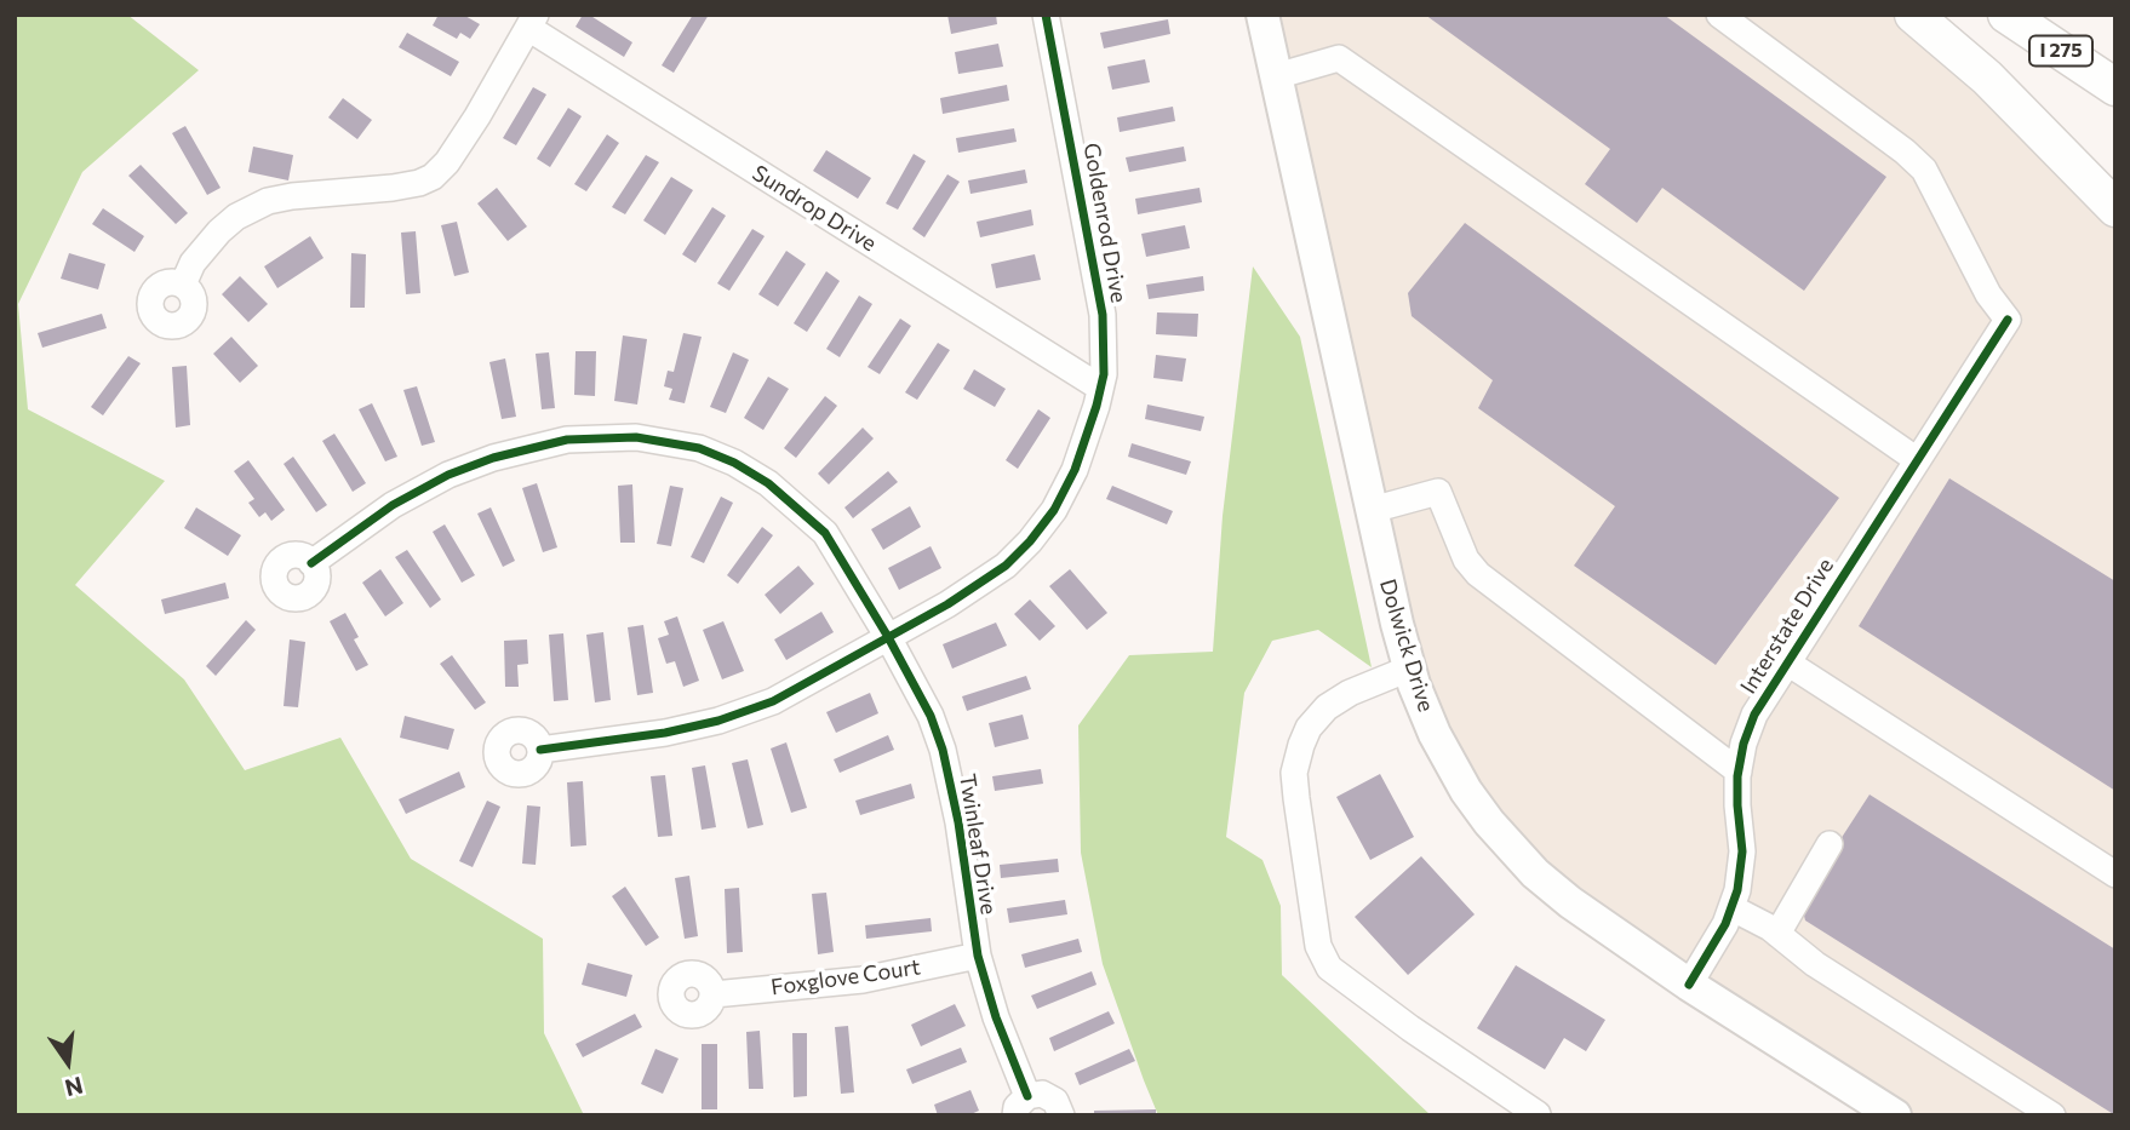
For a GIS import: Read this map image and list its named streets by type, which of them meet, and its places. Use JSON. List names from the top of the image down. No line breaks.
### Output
{"streets":{"highway":["I 275"],"main road":["Dolwick Drive"],"street":["Sundrop Drive","Goldenrod Drive","Interstate Drive","Twinleaf Drive","Foxglove Court"]},"crossings":[["Sundrop Drive","Goldenrod Drive"],["Goldenrod Drive","Twinleaf Drive"],["Interstate Drive","Dolwick Drive"],["Twinleaf Drive","Foxglove Court"]],"north":"bottom"}
